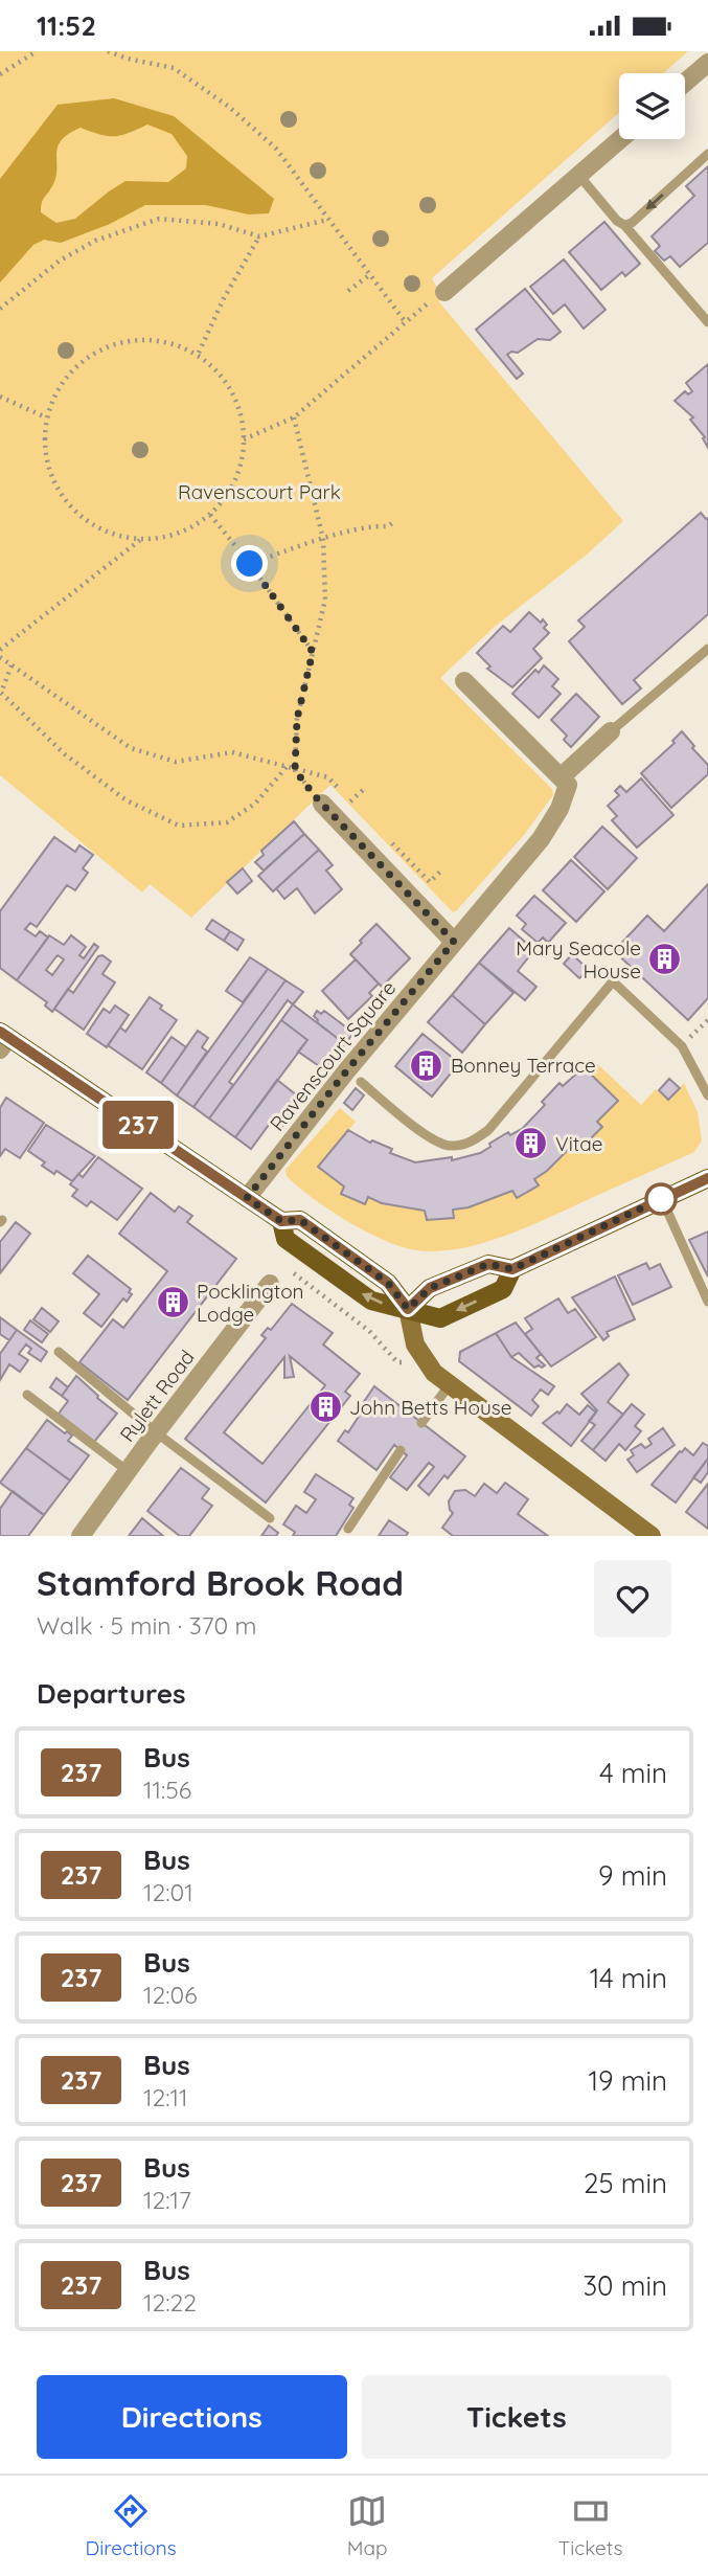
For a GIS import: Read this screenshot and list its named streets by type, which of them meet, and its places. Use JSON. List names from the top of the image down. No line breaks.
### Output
{"streets":{"street":["Ravenscourt Square","Rylett Road"]},"parks":["Ravenscourt Park"],"places":{"building":["Mary Seacole House","Bonney Terrace","Vitae","Pocklington Lodge","John Betts House"]},"lines":["bus line 237"],"page":{"status":"11:52","on_map":"237","heading":[["Stamford Brook Road","Walk · 5 min · 370 m"],"Departures"],"list":[{"mark":"237","name":"Bus","note":"11:56","value":"4 min"},{"mark":"237","name":"Bus","note":"12:01","value":"9 min"},{"mark":"237","name":"Bus","note":"12:06","value":"14 min"},{"mark":"237","name":"Bus","note":"12:11","value":"19 min"},{"mark":"237","name":"Bus","note":"12:17","value":"25 min"},{"mark":"237","name":"Bus","note":"12:22","value":"30 min"}],"buttons":["Directions","Tickets"],"tabs":["Directions","Map","Tickets"]}}
